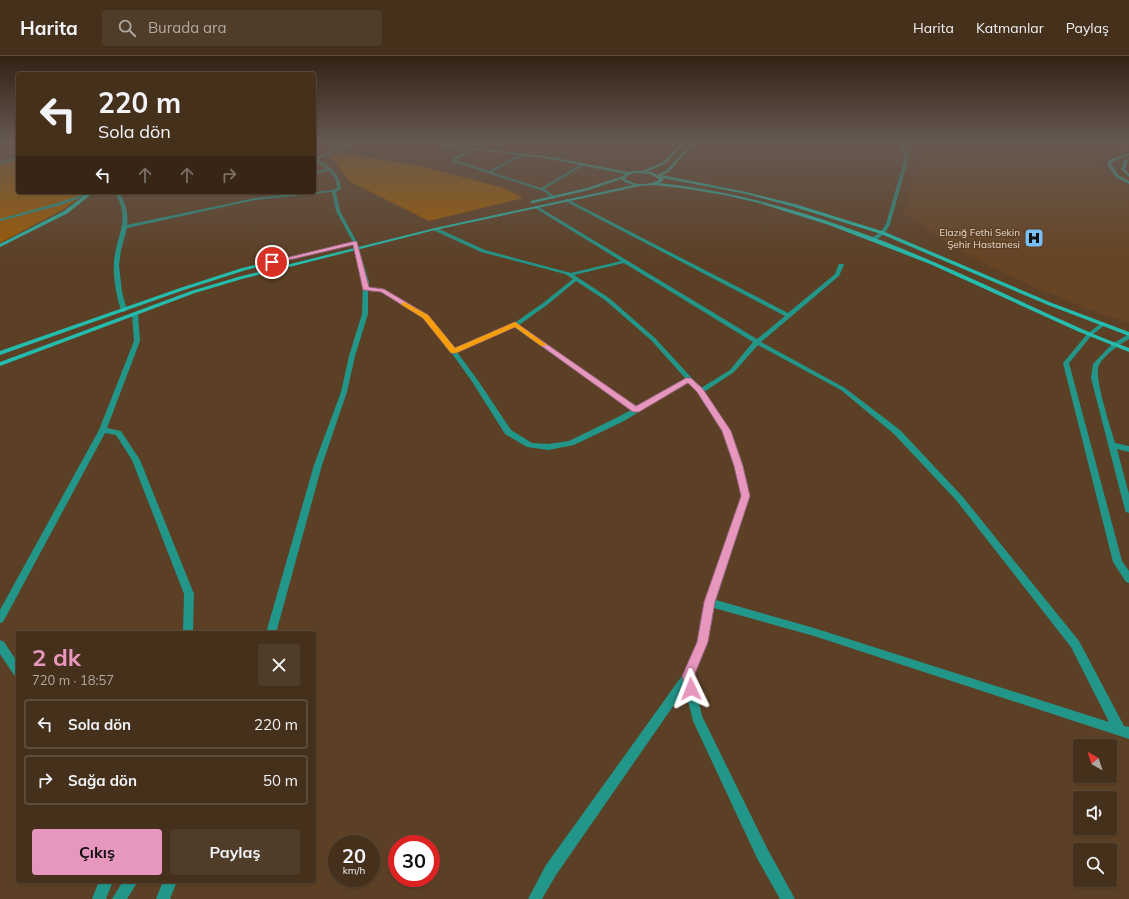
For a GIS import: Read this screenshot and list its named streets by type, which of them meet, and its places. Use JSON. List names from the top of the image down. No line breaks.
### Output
{"places":{"hospital":["Elazığ Fethi Sekin Şehir Hastanesi"]},"north":"top left","page":{"header":"Harita","search":"Burada ara","nav":["Harita","Katmanlar","Paylaş"],"turn":["220 m","Sola dön"],"heading":["2 dk","720 m · 18:57"],"list":[{"name":"Sola dön","value":"220 m"},{"name":"Sağa dön","value":"50 m"}],"buttons":["Çıkış","Paylaş"],"speed":"20 km/h","limit":"30"}}
